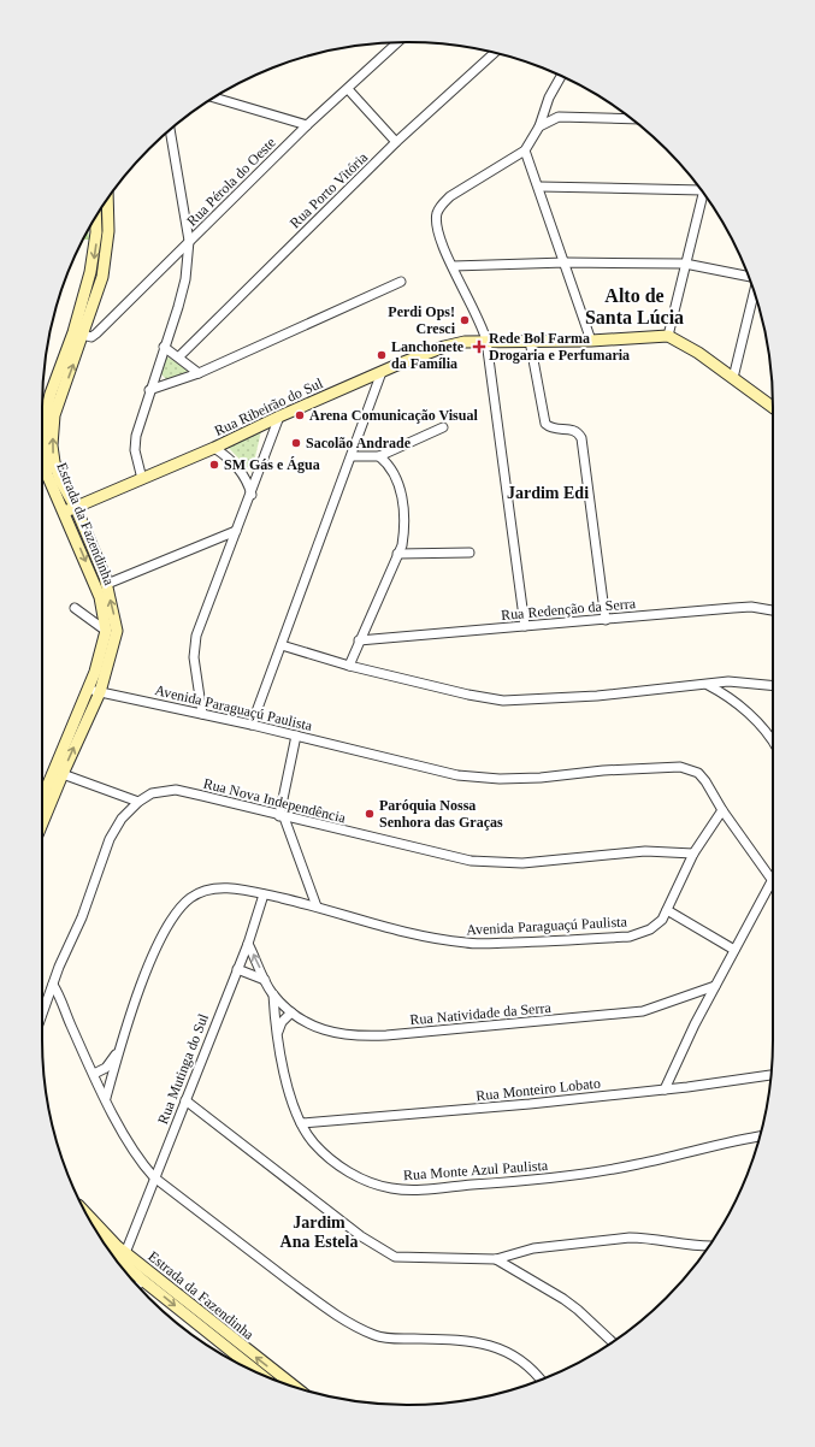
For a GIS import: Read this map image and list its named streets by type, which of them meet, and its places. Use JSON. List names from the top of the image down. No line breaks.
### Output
{"streets":{"main road":["Rua Ribeirão do Sul","Estrada da Fazendinha"],"street":["Rua Pérola do Oeste","Rua Porto Vitória","Rua Redenção da Serra","Avenida Paraguaçú Paulista","Rua Nova Independência","Rua Natividade da Serra","Rua Mutinga do Sul","Rua Monteiro Lobato","Rua Monte Azul Paulista"]},"crossings":[["Rua Pérola do Oeste","Estrada da Fazendinha"],["Rua Ribeirão do Sul","Estrada da Fazendinha"],["Estrada da Fazendinha","Avenida Paraguaçú Paulista"],["Estrada da Fazendinha","Rua Mutinga do Sul"],["Avenida Paraguaçú Paulista","Rua Nova Independência"],["Avenida Paraguaçú Paulista","Rua Mutinga do Sul"],["Rua Natividade da Serra","Rua Mutinga do Sul"],["Rua Natividade da Serra","Rua Monte Azul Paulista"],["Rua Monteiro Lobato","Rua Monte Azul Paulista"]],"districts":["Alto de Santa Lúcia","Jardim Edi","Jardim Ana Estela"],"places":{"other":["Perdi Ops! Cresci","Lanchonete da Família","Arena Comunicação Visual","Sacolão Andrade","SM Gás e Água","Paróquia Nossa Senhora das Graças"],"health":["Rede Bol Farma Drogaria e Perfumaria"]}}
